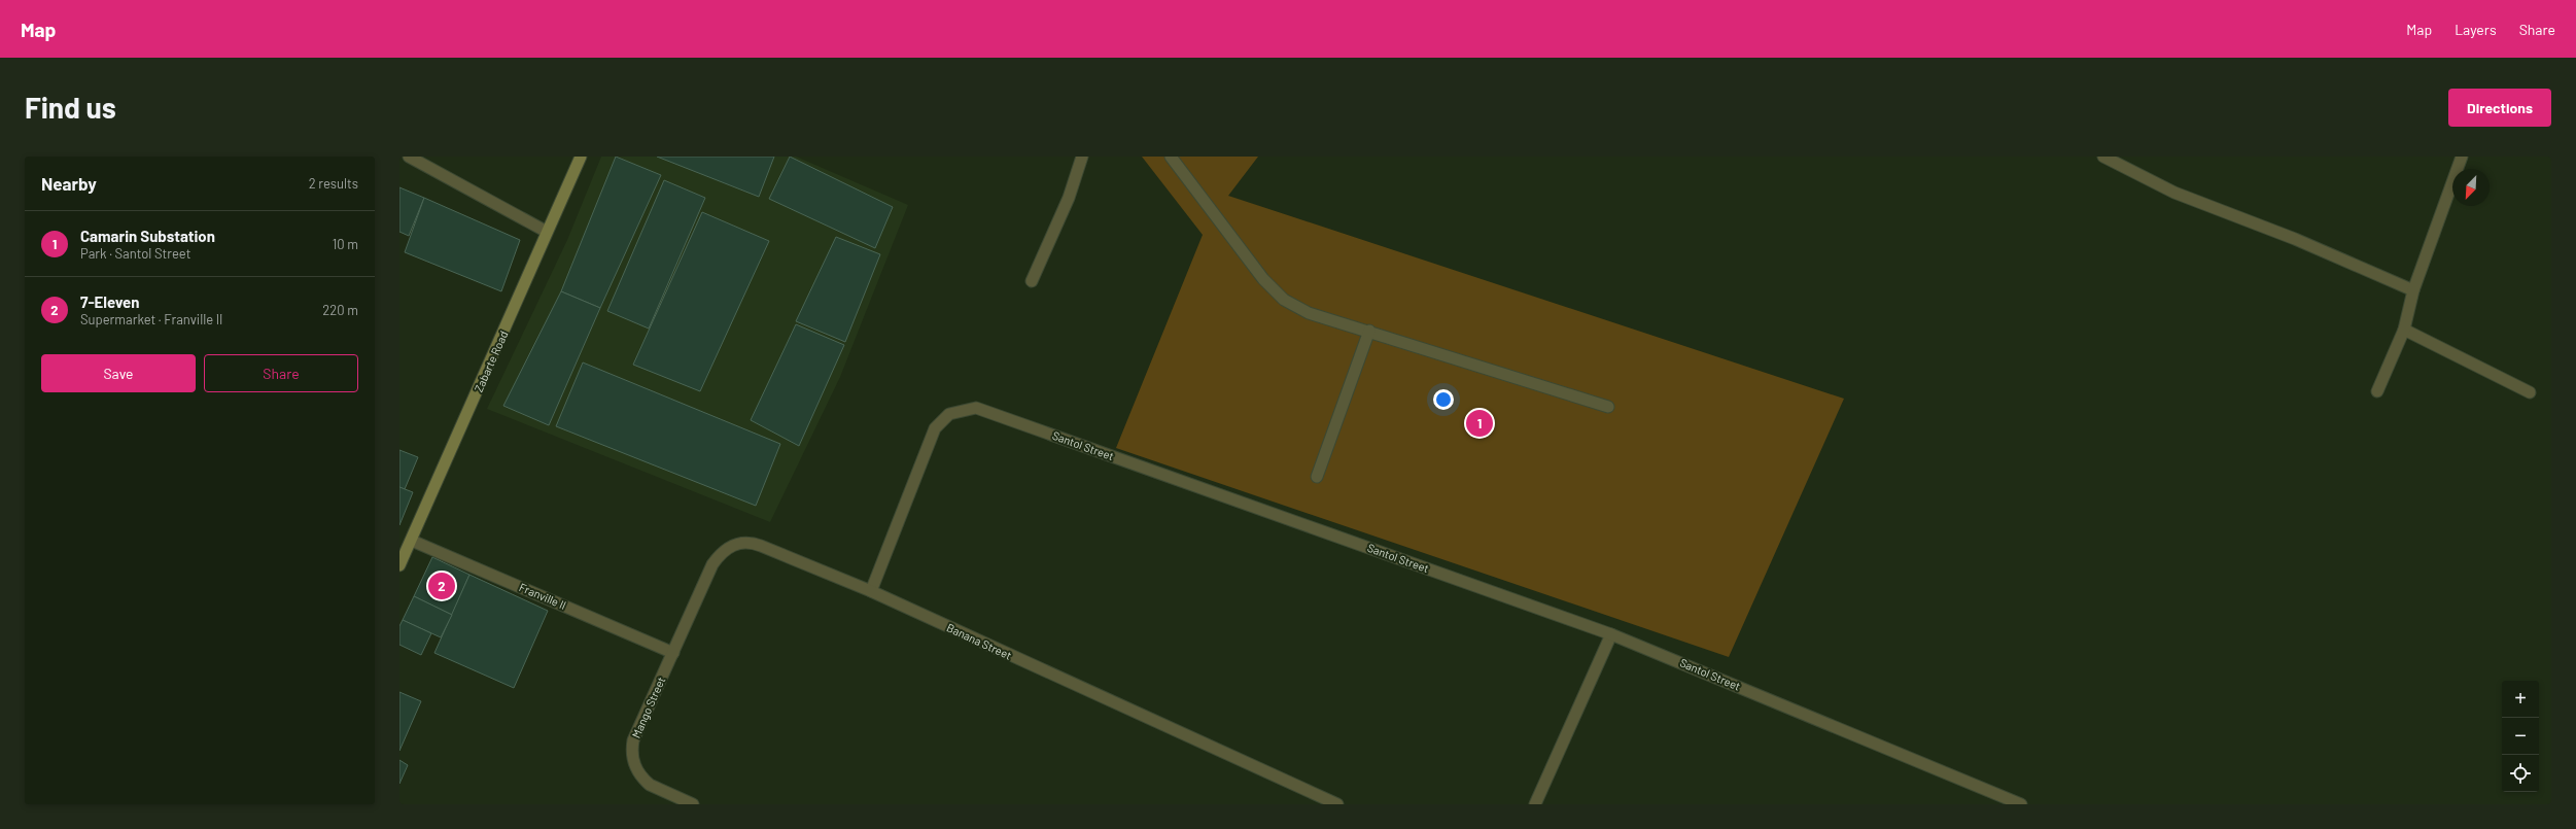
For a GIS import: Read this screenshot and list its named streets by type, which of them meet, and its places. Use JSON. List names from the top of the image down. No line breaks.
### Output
{"streets":{"main road":["Zabarte Road"],"street":["Santol Street","Franville II","Banana Street","Mango Street"]},"crossings":[["Zabarte Road","Franville II"],["Santol Street","Banana Street"],["Franville II","Banana Street"],["Franville II","Mango Street"],["Banana Street","Mango Street"]],"north":"bottom left","page":{"header":"Map","nav":["Map","Layers","Share"],"buttons":["Directions",["Save","Share"]],"title":"Find us","heading":["Nearby","2 results"],"list":[{"mark":"1","name":"Camarin Substation","note":"Park · Santol Street","value":"10 m"},{"mark":"2","name":"7-Eleven","note":"Supermarket · Franville II","value":"220 m"}],"pins":["1","2"],"map_buttons":["+","−"]}}
